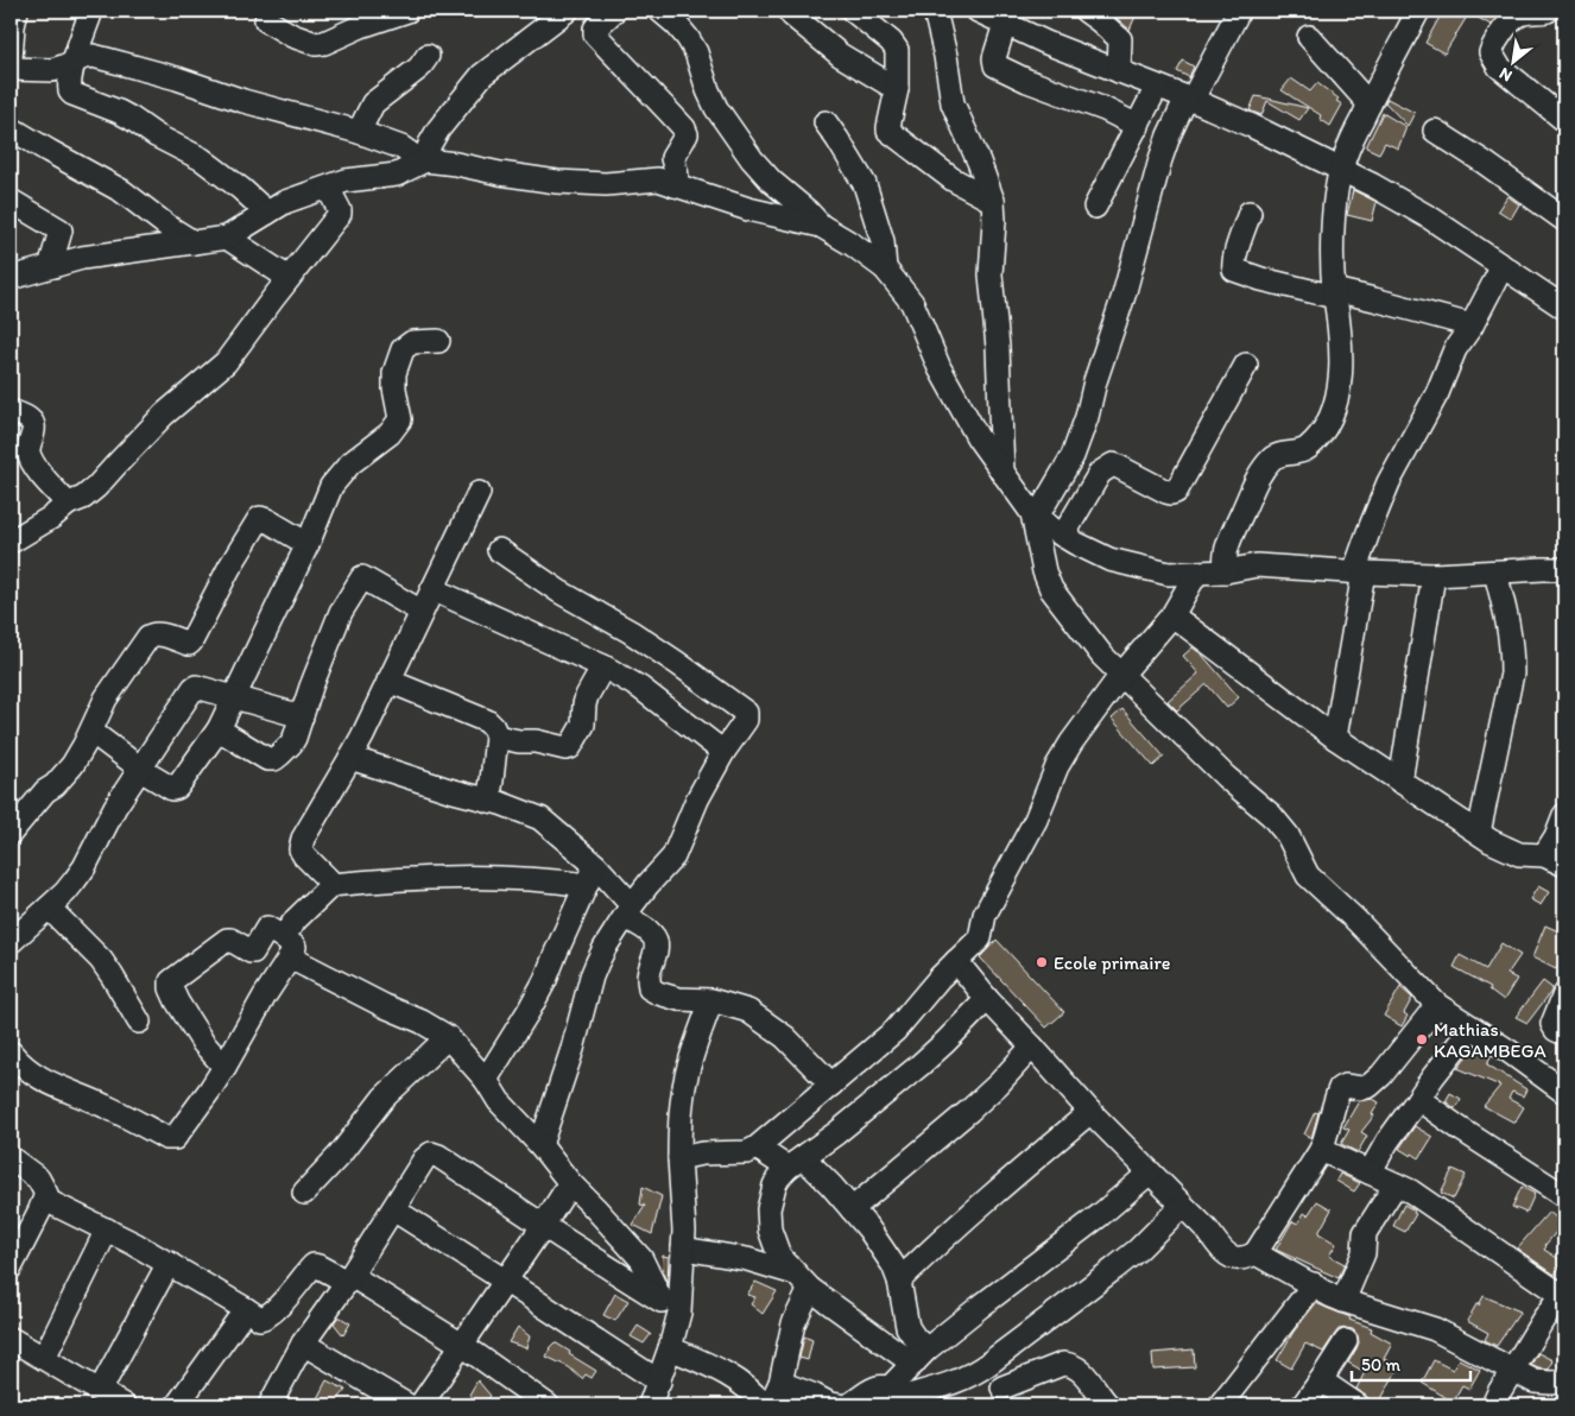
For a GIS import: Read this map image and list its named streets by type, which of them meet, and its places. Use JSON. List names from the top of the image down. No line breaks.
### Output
{"places":["Ecole primaire","Mathias KAGAMBEGA"],"scale_bar":"50 m","north":"bottom left"}
